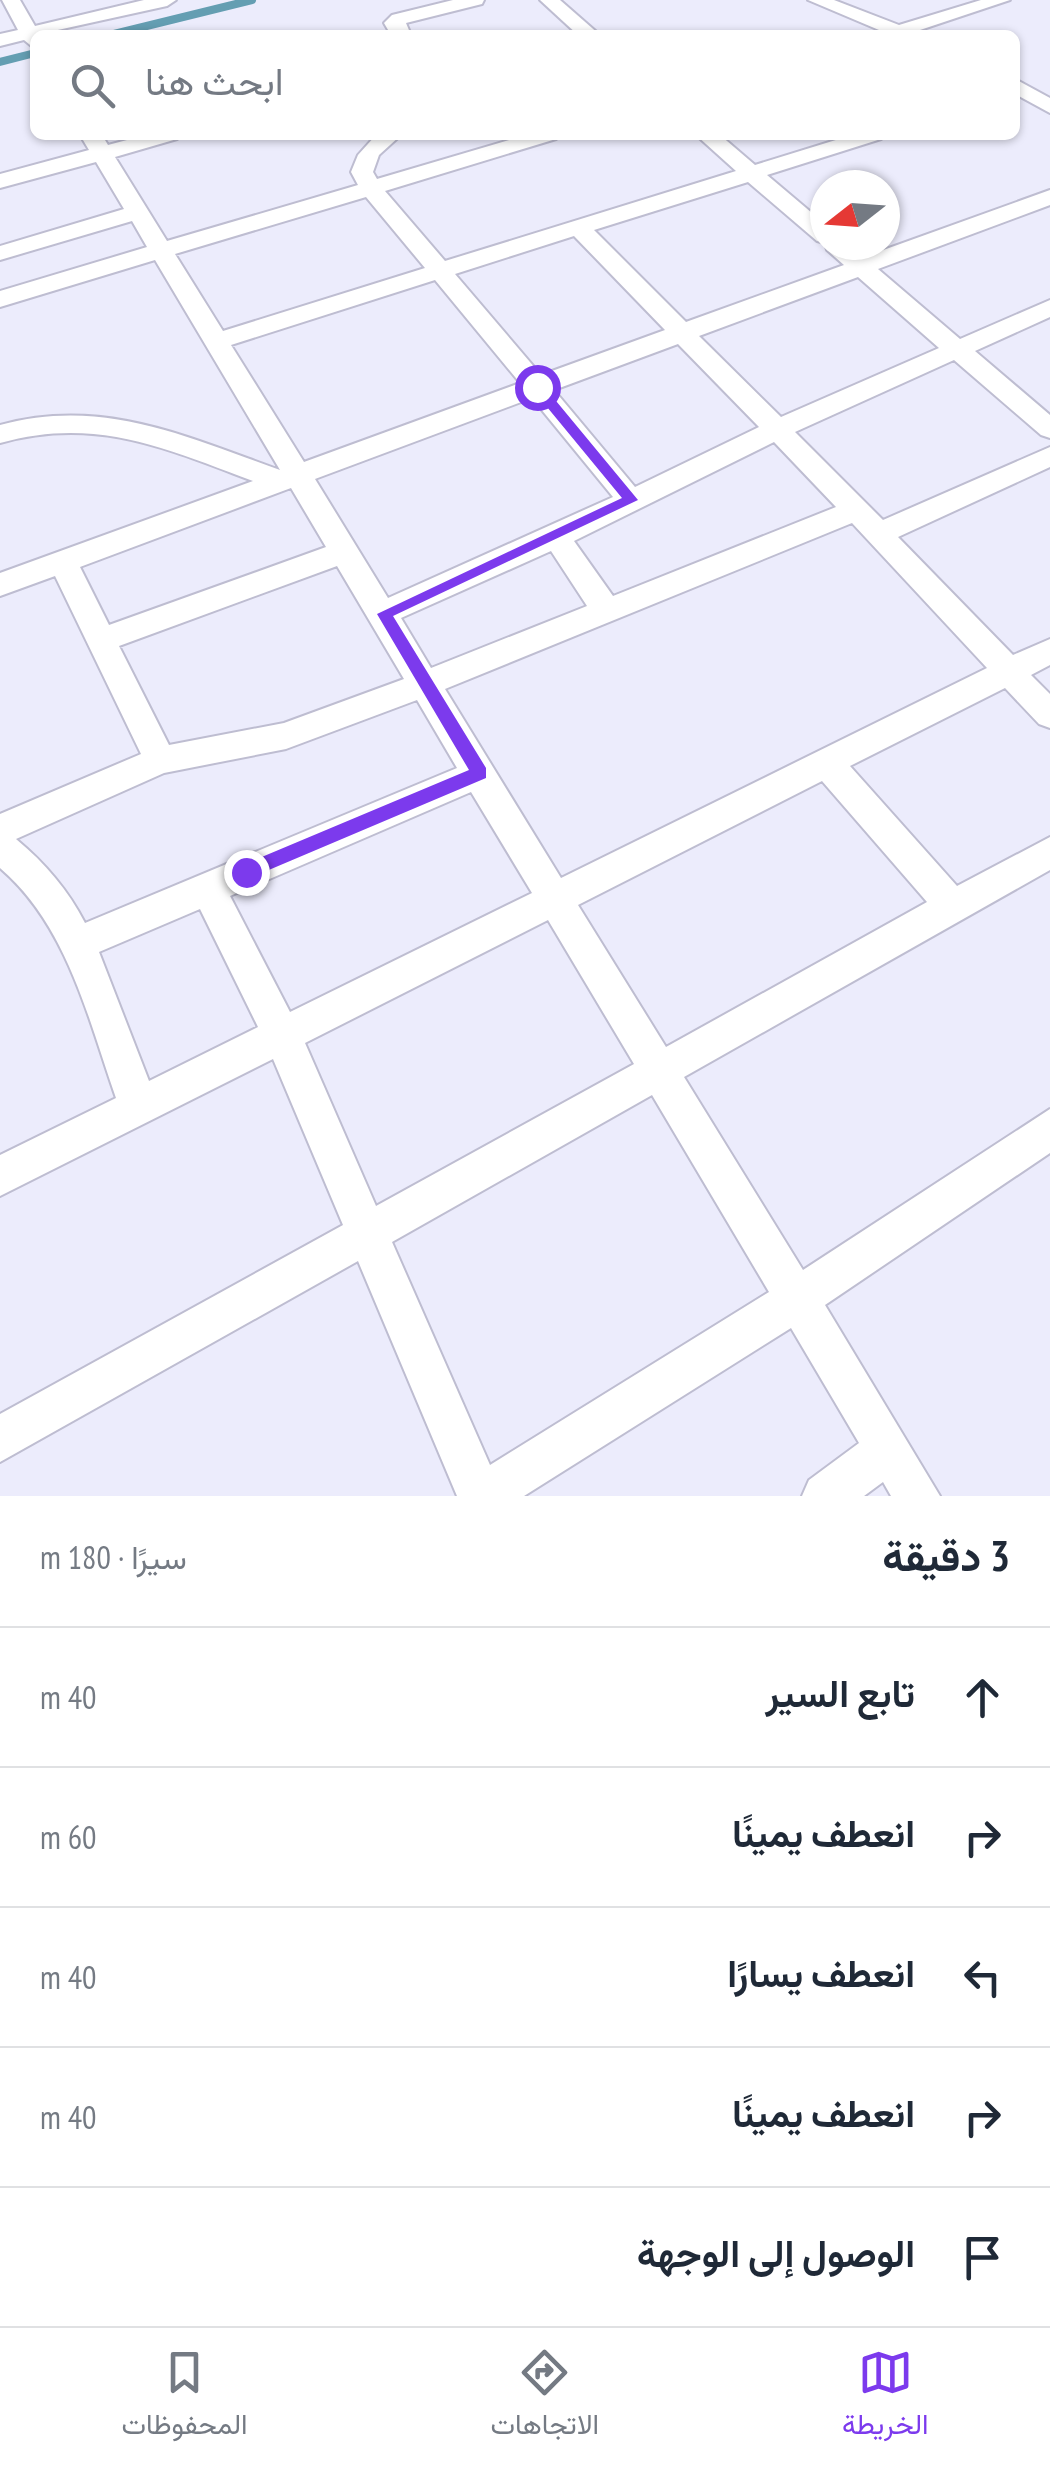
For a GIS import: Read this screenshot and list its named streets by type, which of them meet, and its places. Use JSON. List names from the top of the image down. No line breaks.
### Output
{"north":"left","page":{"search":"ابحث هنا","heading":["3 دقيقة","سيرًا · 180 m"],"list":[["تابع السير","40 m"],["انعطف يمينًا","60 m"],["انعطف يسارًا","40 m"],["انعطف يمينًا","40 m"],"الوصول إلى الوجهة"],"nav":["الخريطة","الاتجاهات","المحفوظات"]}}
